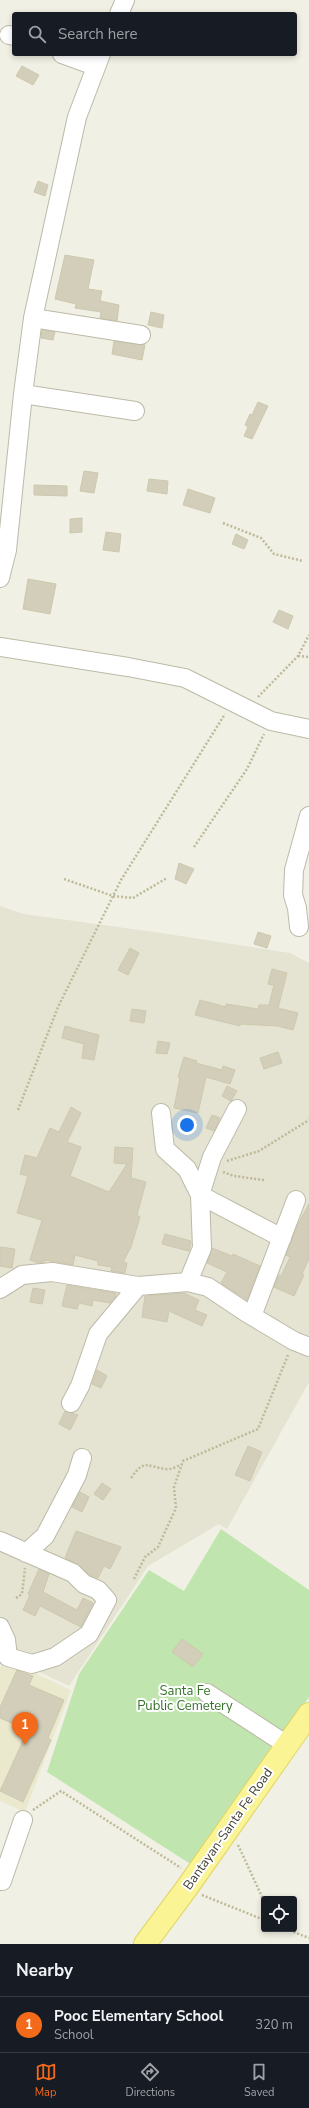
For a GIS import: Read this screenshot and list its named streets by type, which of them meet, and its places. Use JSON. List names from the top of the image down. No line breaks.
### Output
{"streets":{"main road":["Bantayan-Santa Fe Road"]},"parks":["Santa Fe Public Cemetery"],"page":{"search":"Search here","pins":"1","heading":"Nearby","list":[{"mark":"1","name":"Pooc Elementary School","note":"School","value":"320 m"}],"nav":["Map","Directions","Saved"]}}
